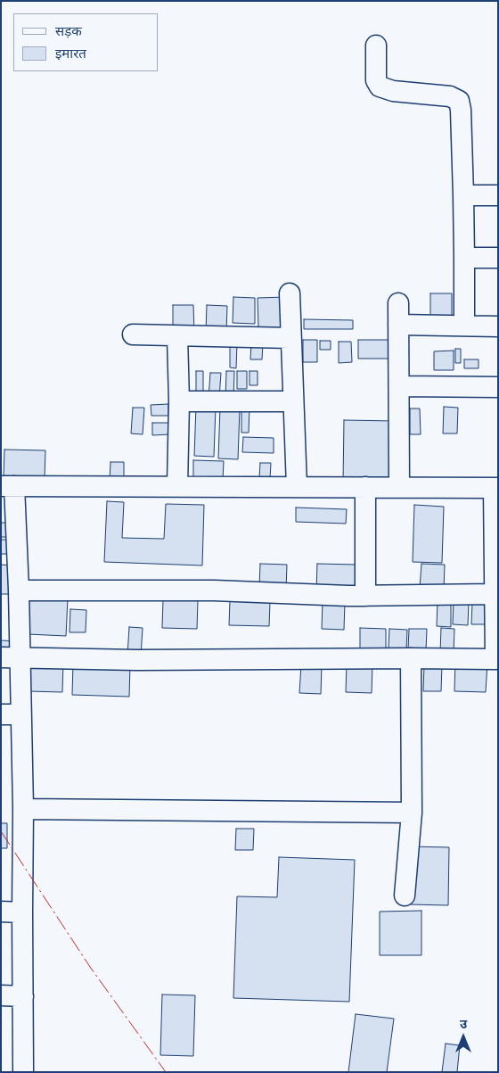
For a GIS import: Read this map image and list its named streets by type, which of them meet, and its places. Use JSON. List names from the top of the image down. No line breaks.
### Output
{"legend":["सड़क","इमारत"],"north":"top"}
